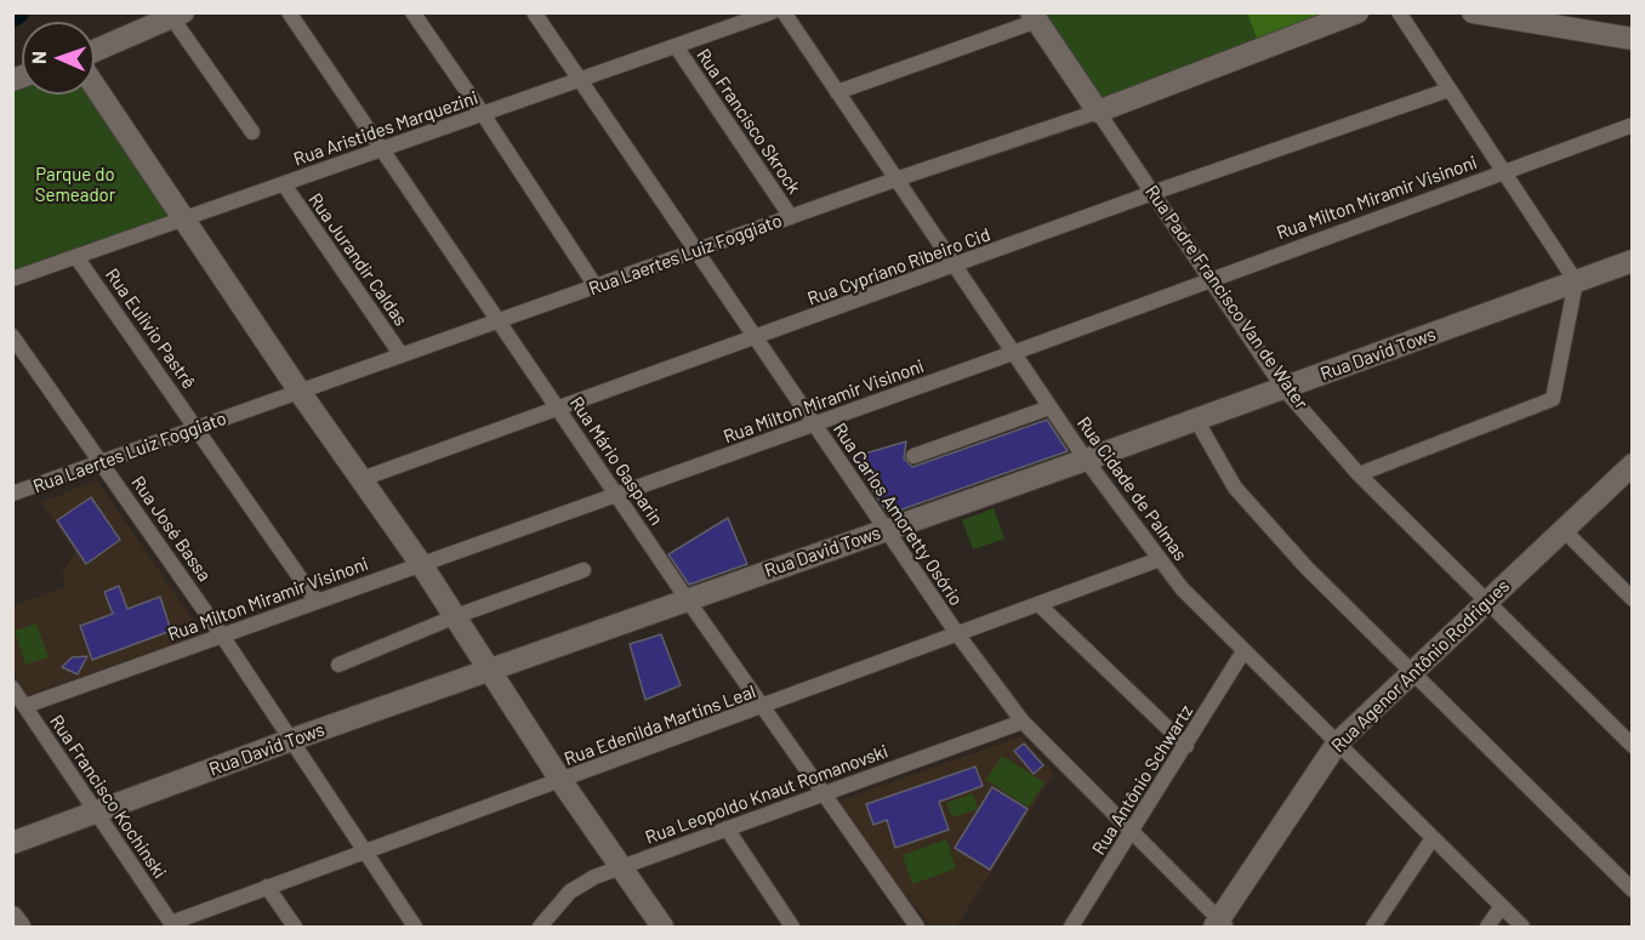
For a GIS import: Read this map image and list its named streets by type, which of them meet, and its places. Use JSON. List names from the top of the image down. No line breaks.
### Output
{"streets":{"street":["Rua Francisco Skrock","Rua Aristides Marquezini","Rua Milton Miramir Visinoni","Rua Laertes Luiz Foggiato","Rua Jurandir Caldas","Rua Cypriano Ribeiro Cid","Rua Padre Francisco Van de Water","Rua Eulivio Pastrê","Rua David Tows","Rua Mário Gasparin","Rua Cidade de Palmas","Rua Carlos Amoretty Osório","Rua José Bassa","Rua Agenor Antônio Rodrigues","Rua Edenilda Martins Leal","Rua Antônio Schwartz","Rua Leopoldo Knaut Romanovski","Rua Francisco Kochinski"]},"crossings":[["Rua Francisco Skrock","Rua Aristides Marquezini"],["Rua Francisco Skrock","Rua Laertes Luiz Foggiato"],["Rua Aristides Marquezini","Rua Jurandir Caldas"],["Rua Aristides Marquezini","Rua Eulivio Pastrê"],["Rua Aristides Marquezini","Rua Mário Gasparin"],["Rua Aristides Marquezini","Rua Carlos Amoretty Osório"],["Rua Milton Miramir Visinoni","Rua Padre Francisco Van de Water"],["Rua Milton Miramir Visinoni","Rua Eulivio Pastrê"],["Rua Milton Miramir Visinoni","Rua Mário Gasparin"],["Rua Milton Miramir Visinoni","Rua Cidade de Palmas"],["Rua Milton Miramir Visinoni","Rua Carlos Amoretty Osório"],["Rua Milton Miramir Visinoni","Rua José Bassa"],["Rua Milton Miramir Visinoni","Rua Francisco Kochinski"],["Rua Laertes Luiz Foggiato","Rua Jurandir Caldas"],["Rua Laertes Luiz Foggiato","Rua Padre Francisco Van de Water"],["Rua Laertes Luiz Foggiato","Rua Eulivio Pastrê"],["Rua Laertes Luiz Foggiato","Rua Mário Gasparin"],["Rua Laertes Luiz Foggiato","Rua Cidade de Palmas"],["Rua Laertes Luiz Foggiato","Rua Carlos Amoretty Osório"],["Rua Laertes Luiz Foggiato","Rua José Bassa"],["Rua Cypriano Ribeiro Cid","Rua Padre Francisco Van de Water"],["Rua Cypriano Ribeiro Cid","Rua Mário Gasparin"],["Rua Cypriano Ribeiro Cid","Rua Cidade de Palmas"],["Rua Cypriano Ribeiro Cid","Rua Carlos Amoretty Osório"],["Rua Padre Francisco Van de Water","Rua David Tows"],["Rua Padre Francisco Van de Water","Rua Agenor Antônio Rodrigues"],["Rua David Tows","Rua Mário Gasparin"],["Rua David Tows","Rua Cidade de Palmas"],["Rua David Tows","Rua Carlos Amoretty Osório"],["Rua David Tows","Rua José Bassa"],["Rua David Tows","Rua Francisco Kochinski"],["Rua Mário Gasparin","Rua Edenilda Martins Leal"],["Rua Mário Gasparin","Rua Leopoldo Knaut Romanovski"],["Rua Cidade de Palmas","Rua Agenor Antônio Rodrigues"],["Rua Cidade de Palmas","Rua Edenilda Martins Leal"],["Rua Cidade de Palmas","Rua Antônio Schwartz"],["Rua Carlos Amoretty Osório","Rua Agenor Antônio Rodrigues"],["Rua Carlos Amoretty Osório","Rua Edenilda Martins Leal"],["Rua Carlos Amoretty Osório","Rua Antônio Schwartz"],["Rua Carlos Amoretty Osório","Rua Leopoldo Knaut Romanovski"],["Rua José Bassa","Rua Edenilda Martins Leal"],["Rua Edenilda Martins Leal","Rua Francisco Kochinski"]],"parks":["Parque do Semeador"],"north":"left"}
